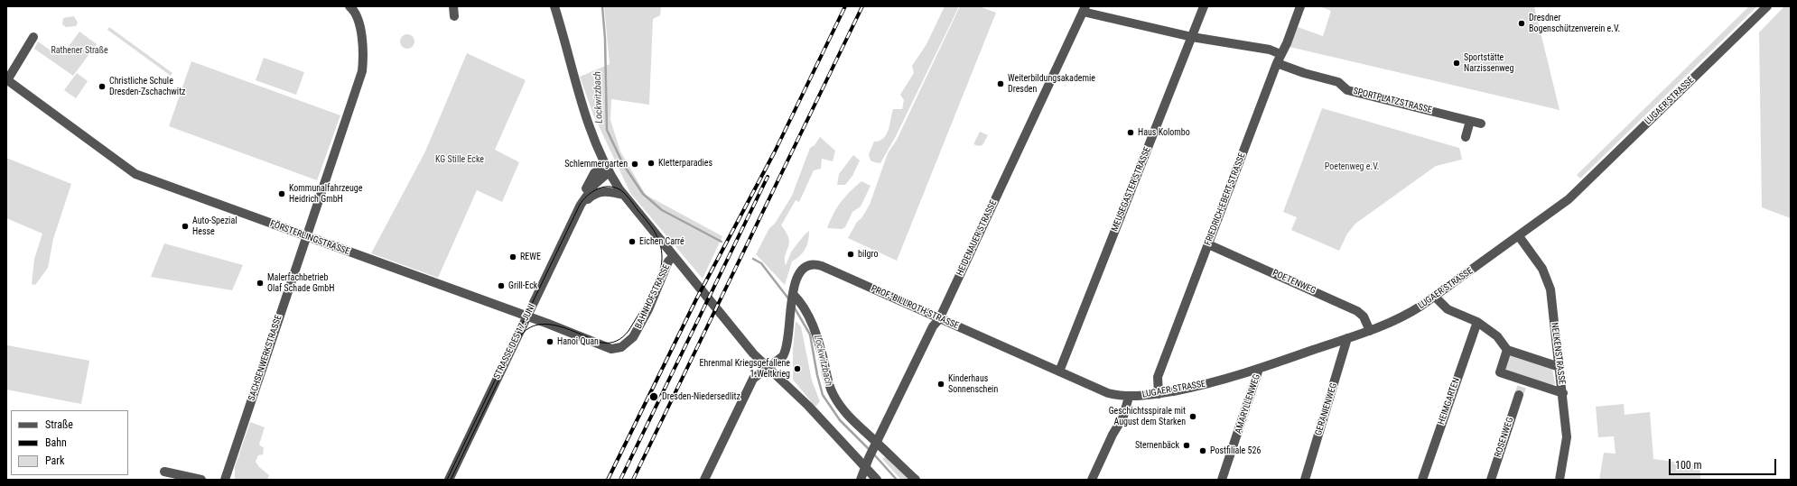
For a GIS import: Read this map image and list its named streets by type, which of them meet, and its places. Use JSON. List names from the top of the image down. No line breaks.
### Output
{"streets":{"street":["SPORTPLATZSTRASSE","LUGAER STRASSE","MEUSEGASTER STRASSE","FRIEDRICH-EBERT-STRASSE","FÖRSTERLINGSTRASSE","HEIDENAUER STRASSE","POETENWEG","BAHNHOFSTRASSE","PROF.-BILLROTH-STRASSE","STRASSE DES 17. JUNI","NELKENSTRASSE","SACHSENWERKSTRASSE","HEIMGARTEN","AMARYLLENWEG","GERANIENWEG","ROSENWEG"]},"crossings":[["SPORTPLATZSTRASSE","FRIEDRICH-EBERT-STRASSE"],["LUGAER STRASSE","FRIEDRICH-EBERT-STRASSE"],["LUGAER STRASSE","POETENWEG"],["LUGAER STRASSE","PROF.-BILLROTH-STRASSE"],["LUGAER STRASSE","NELKENSTRASSE"],["LUGAER STRASSE","AMARYLLENWEG"],["LUGAER STRASSE","GERANIENWEG"],["MEUSEGASTER STRASSE","PROF.-BILLROTH-STRASSE"],["FRIEDRICH-EBERT-STRASSE","POETENWEG"],["FÖRSTERLINGSTRASSE","BAHNHOFSTRASSE"],["FÖRSTERLINGSTRASSE","STRASSE DES 17. JUNI"],["FÖRSTERLINGSTRASSE","SACHSENWERKSTRASSE"],["HEIDENAUER STRASSE","PROF.-BILLROTH-STRASSE"]],"water":["Lockwitzbach"],"parks":["Rathener Straße","KG Stille Ecke","Poetenweg e.V."],"places":["Dresdner Bogenschützenverein e.V.","Sportstätte Narzissenweg","Weiterbildungsakademie Dresden","Christliche Schule Dresden-Zschachwitz","Haus Kolombo","Kletterparadies","Schlemmergarten","Kommunalfahrzeuge Heidrich GmbH","Auto-Spezial Hesse","Eichen Carré","bilgro","REWE","Malerfachbetrieb Olaf Schade GmbH","Grill-Eck","Hanoi Quan","Ehrenmal Kriegsgefallene 1.Weltkrieg","Kinderhaus Sonnenschein","Dresden-Niedersedlitz","Geschichtsspirale mit August dem Starken","Sternenbäck","Postfiliale 526"],"legend":["Straße","Bahn","Park"],"scale_bar":"100 m"}
